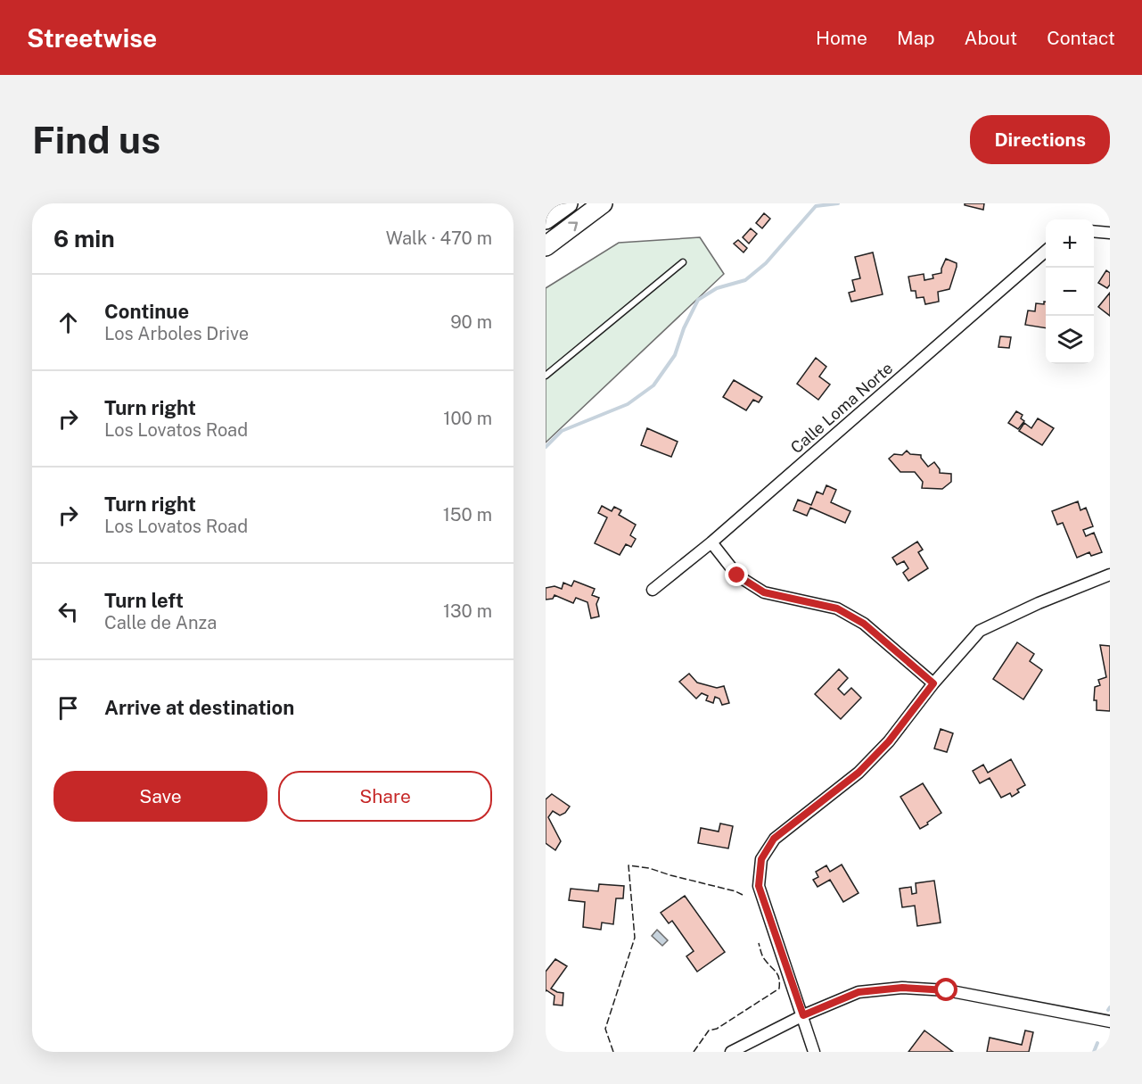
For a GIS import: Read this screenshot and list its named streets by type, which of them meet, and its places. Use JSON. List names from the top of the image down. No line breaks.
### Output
{"streets":{"street":["Calle Loma Norte"]},"page":{"header":"Streetwise","nav":["Home","Map","About","Contact"],"buttons":["Directions",["Save","Share"]],"title":"Find us","heading":["6 min","Walk · 470 m"],"map_buttons":["+","−"],"list":[["Continue","Los Arboles Drive","90 m"],["Turn right","Los Lovatos Road","100 m"],["Turn right","Los Lovatos Road","150 m"],["Turn left","Calle de Anza","130 m"],"Arrive at destination"]}}
